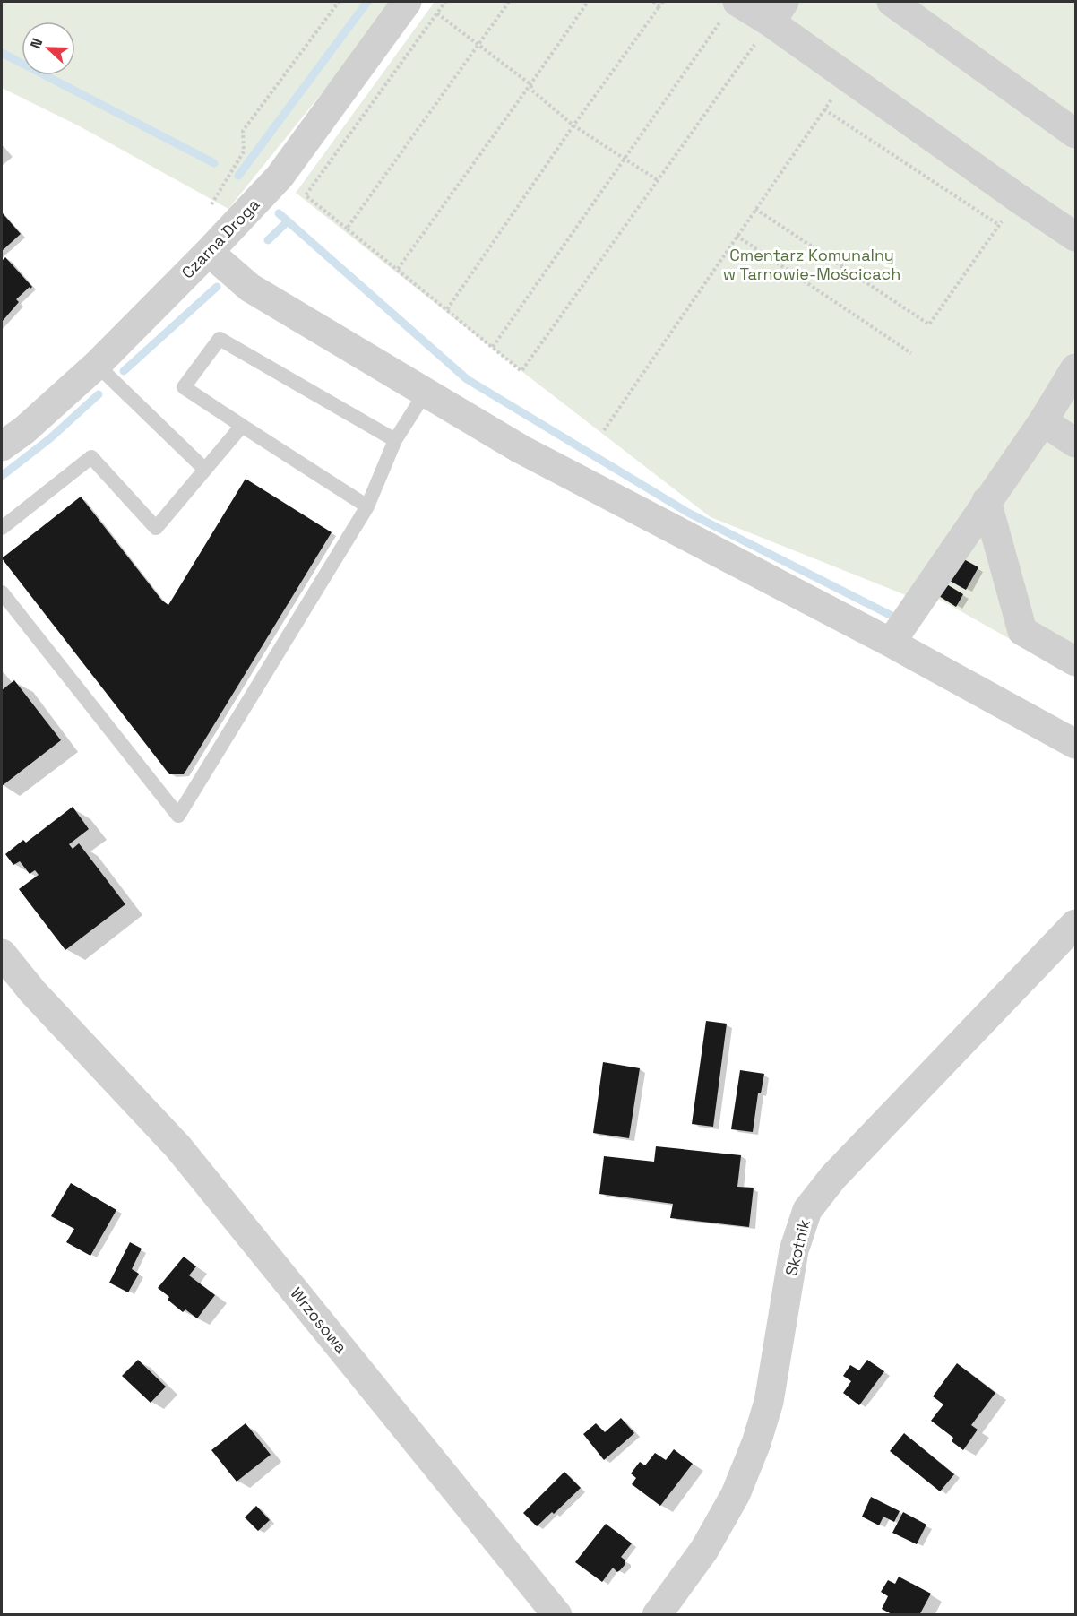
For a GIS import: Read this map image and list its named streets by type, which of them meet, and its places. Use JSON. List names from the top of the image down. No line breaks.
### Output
{"streets":{"street":["Czarna Droga","Skotnik","Wrzosowa"]},"parks":["Cmentarz Komunalny w Tarnowie-Mościcach"],"north":"left"}
